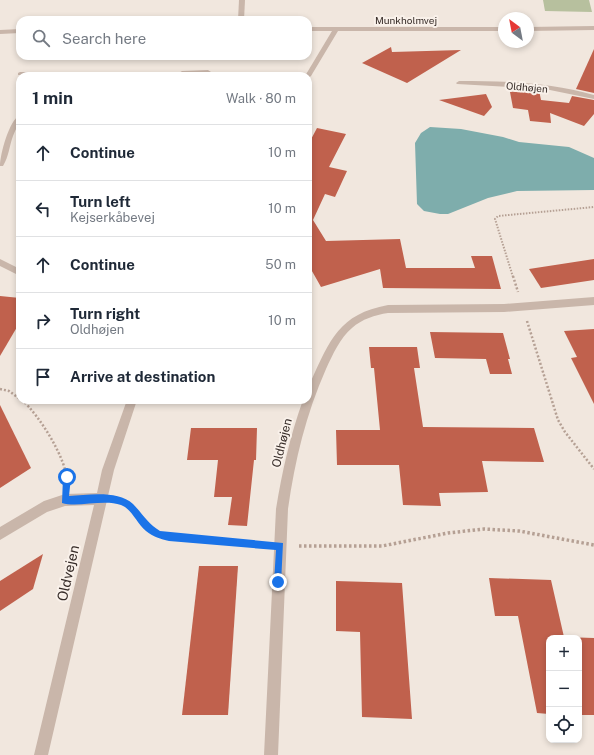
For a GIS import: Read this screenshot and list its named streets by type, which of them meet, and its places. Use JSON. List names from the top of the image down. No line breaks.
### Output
{"streets":{"street":["Munkholmvej","Oldhøjen","Oldvejen"]},"north":"top left","page":{"search":"Search here","heading":["1 min","Walk · 80 m"],"list":[["Continue","10 m"],["Turn left","Kejserkåbevej","10 m"],["Continue","50 m"],["Turn right","Oldhøjen","10 m"],"Arrive at destination"],"map_buttons":["+","−"]}}
